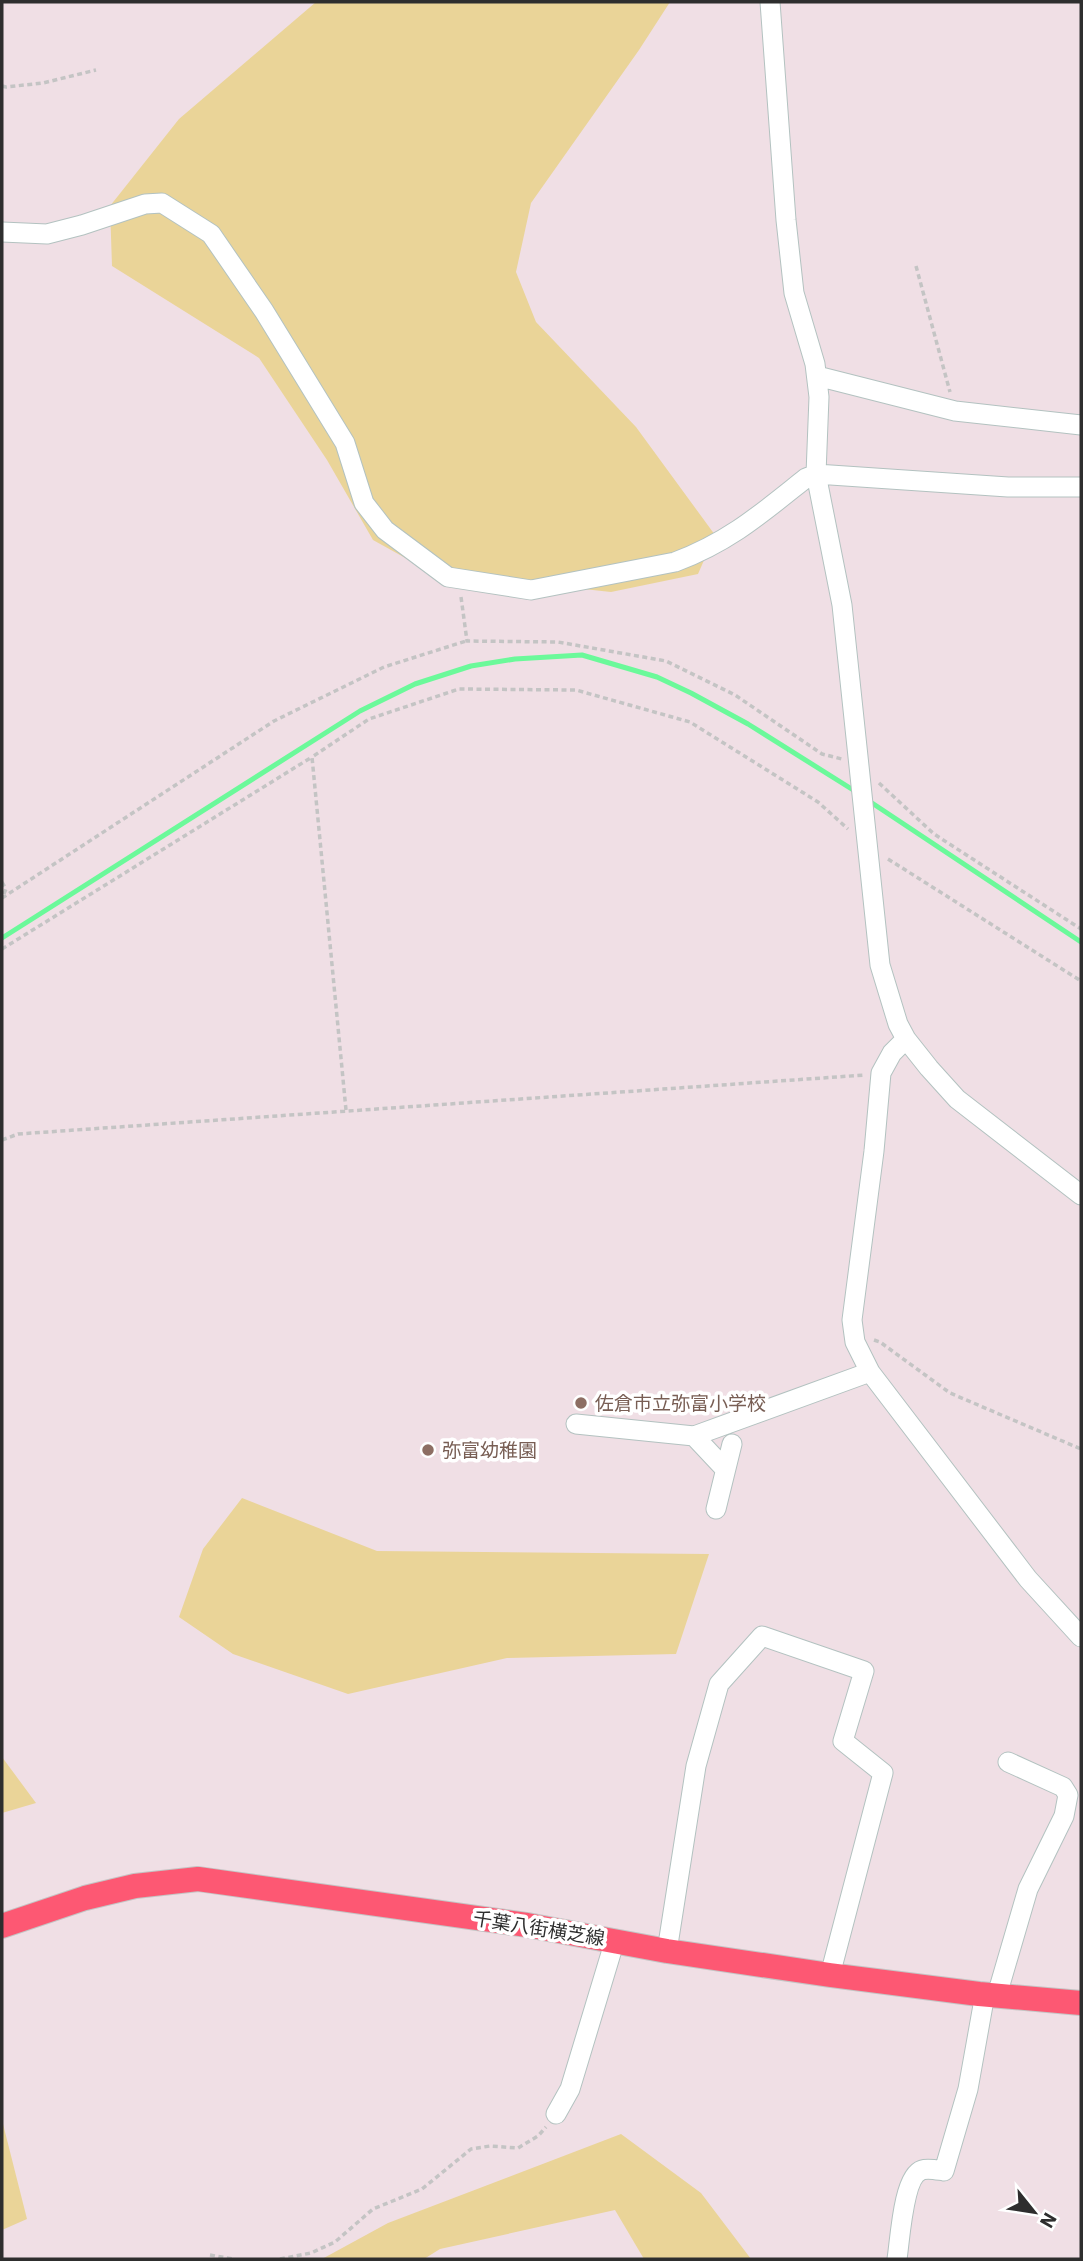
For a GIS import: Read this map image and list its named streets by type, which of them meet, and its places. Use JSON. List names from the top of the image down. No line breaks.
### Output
{"streets":{"main road":["千葉八街横芝線"]},"places":["佐倉市立弥富小学校","弥富幼稚園"],"north":"bottom right"}
